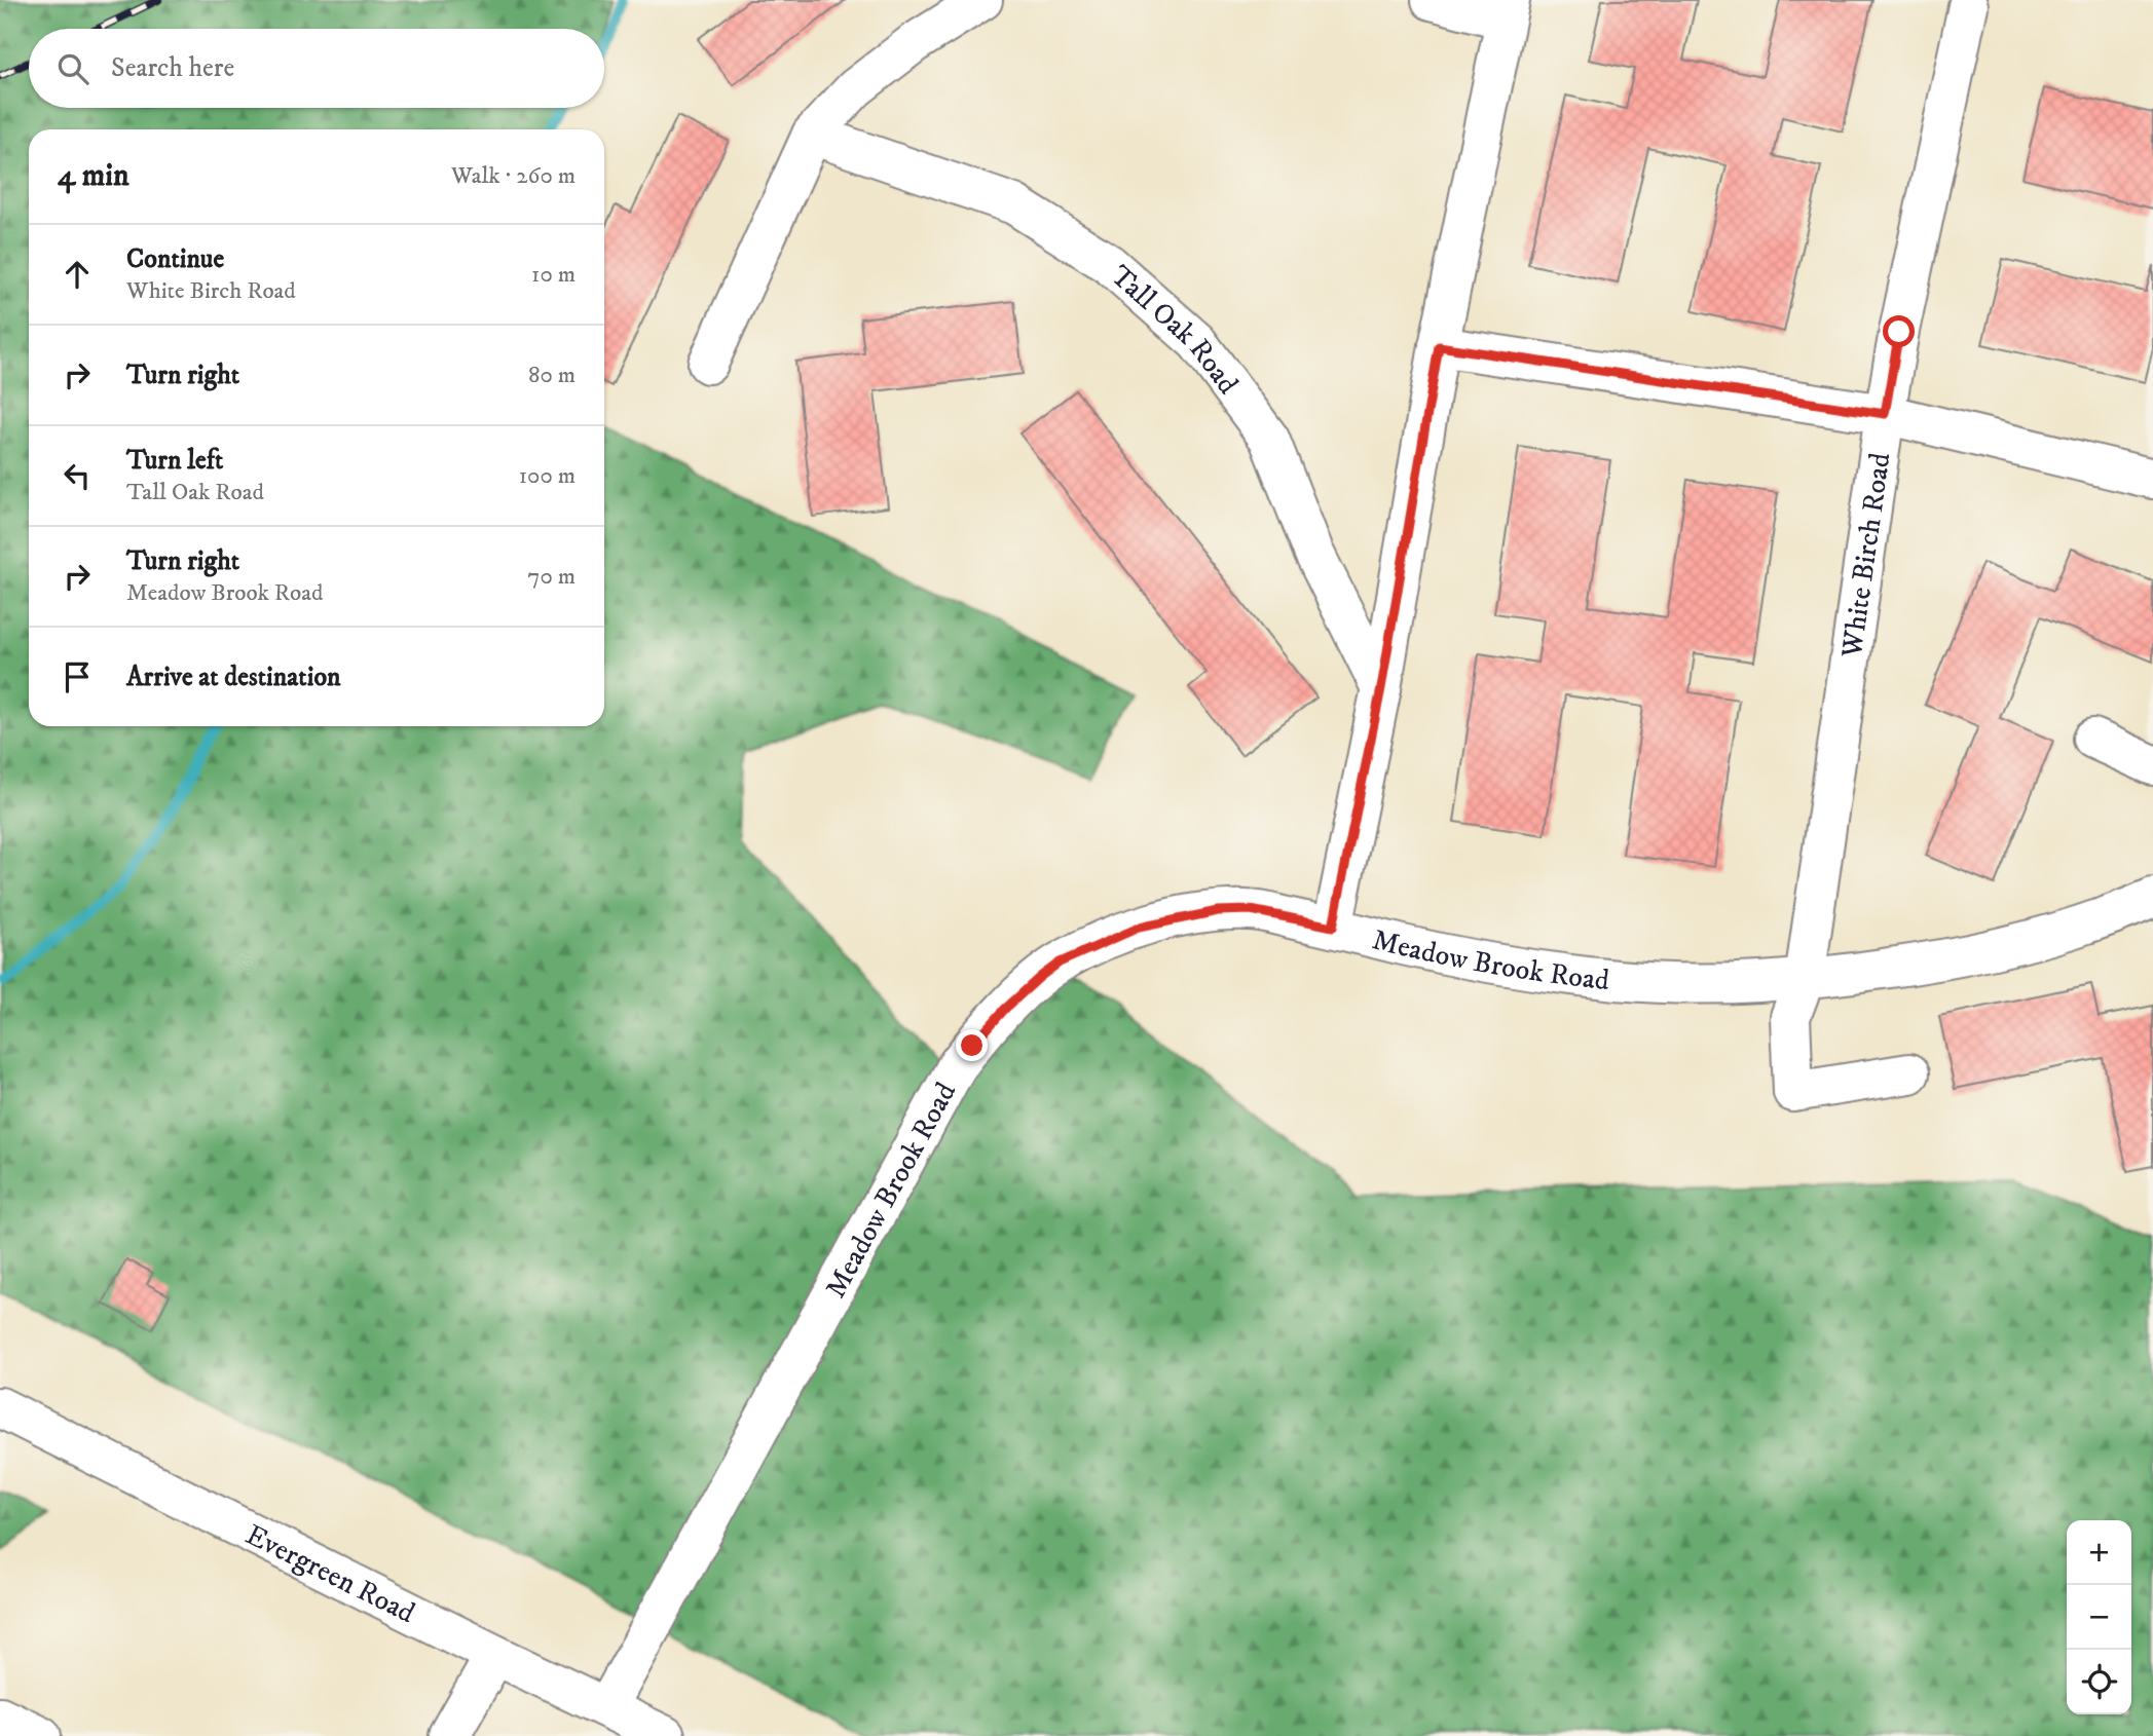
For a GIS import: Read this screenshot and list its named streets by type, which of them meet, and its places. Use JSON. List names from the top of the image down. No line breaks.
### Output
{"streets":{"street":["Tall Oak Road","White Birch Road","Meadow Brook Road","Evergreen Road"]},"crossings":[["White Birch Road","Meadow Brook Road"],["Meadow Brook Road","Evergreen Road"]],"page":{"search":"Search here","heading":["4 min","Walk · 260 m"],"list":[["Continue","White Birch Road","10 m"],["Turn right","80 m"],["Turn left","Tall Oak Road","100 m"],["Turn right","Meadow Brook Road","70 m"],"Arrive at destination"],"map_buttons":["+","−"]}}
